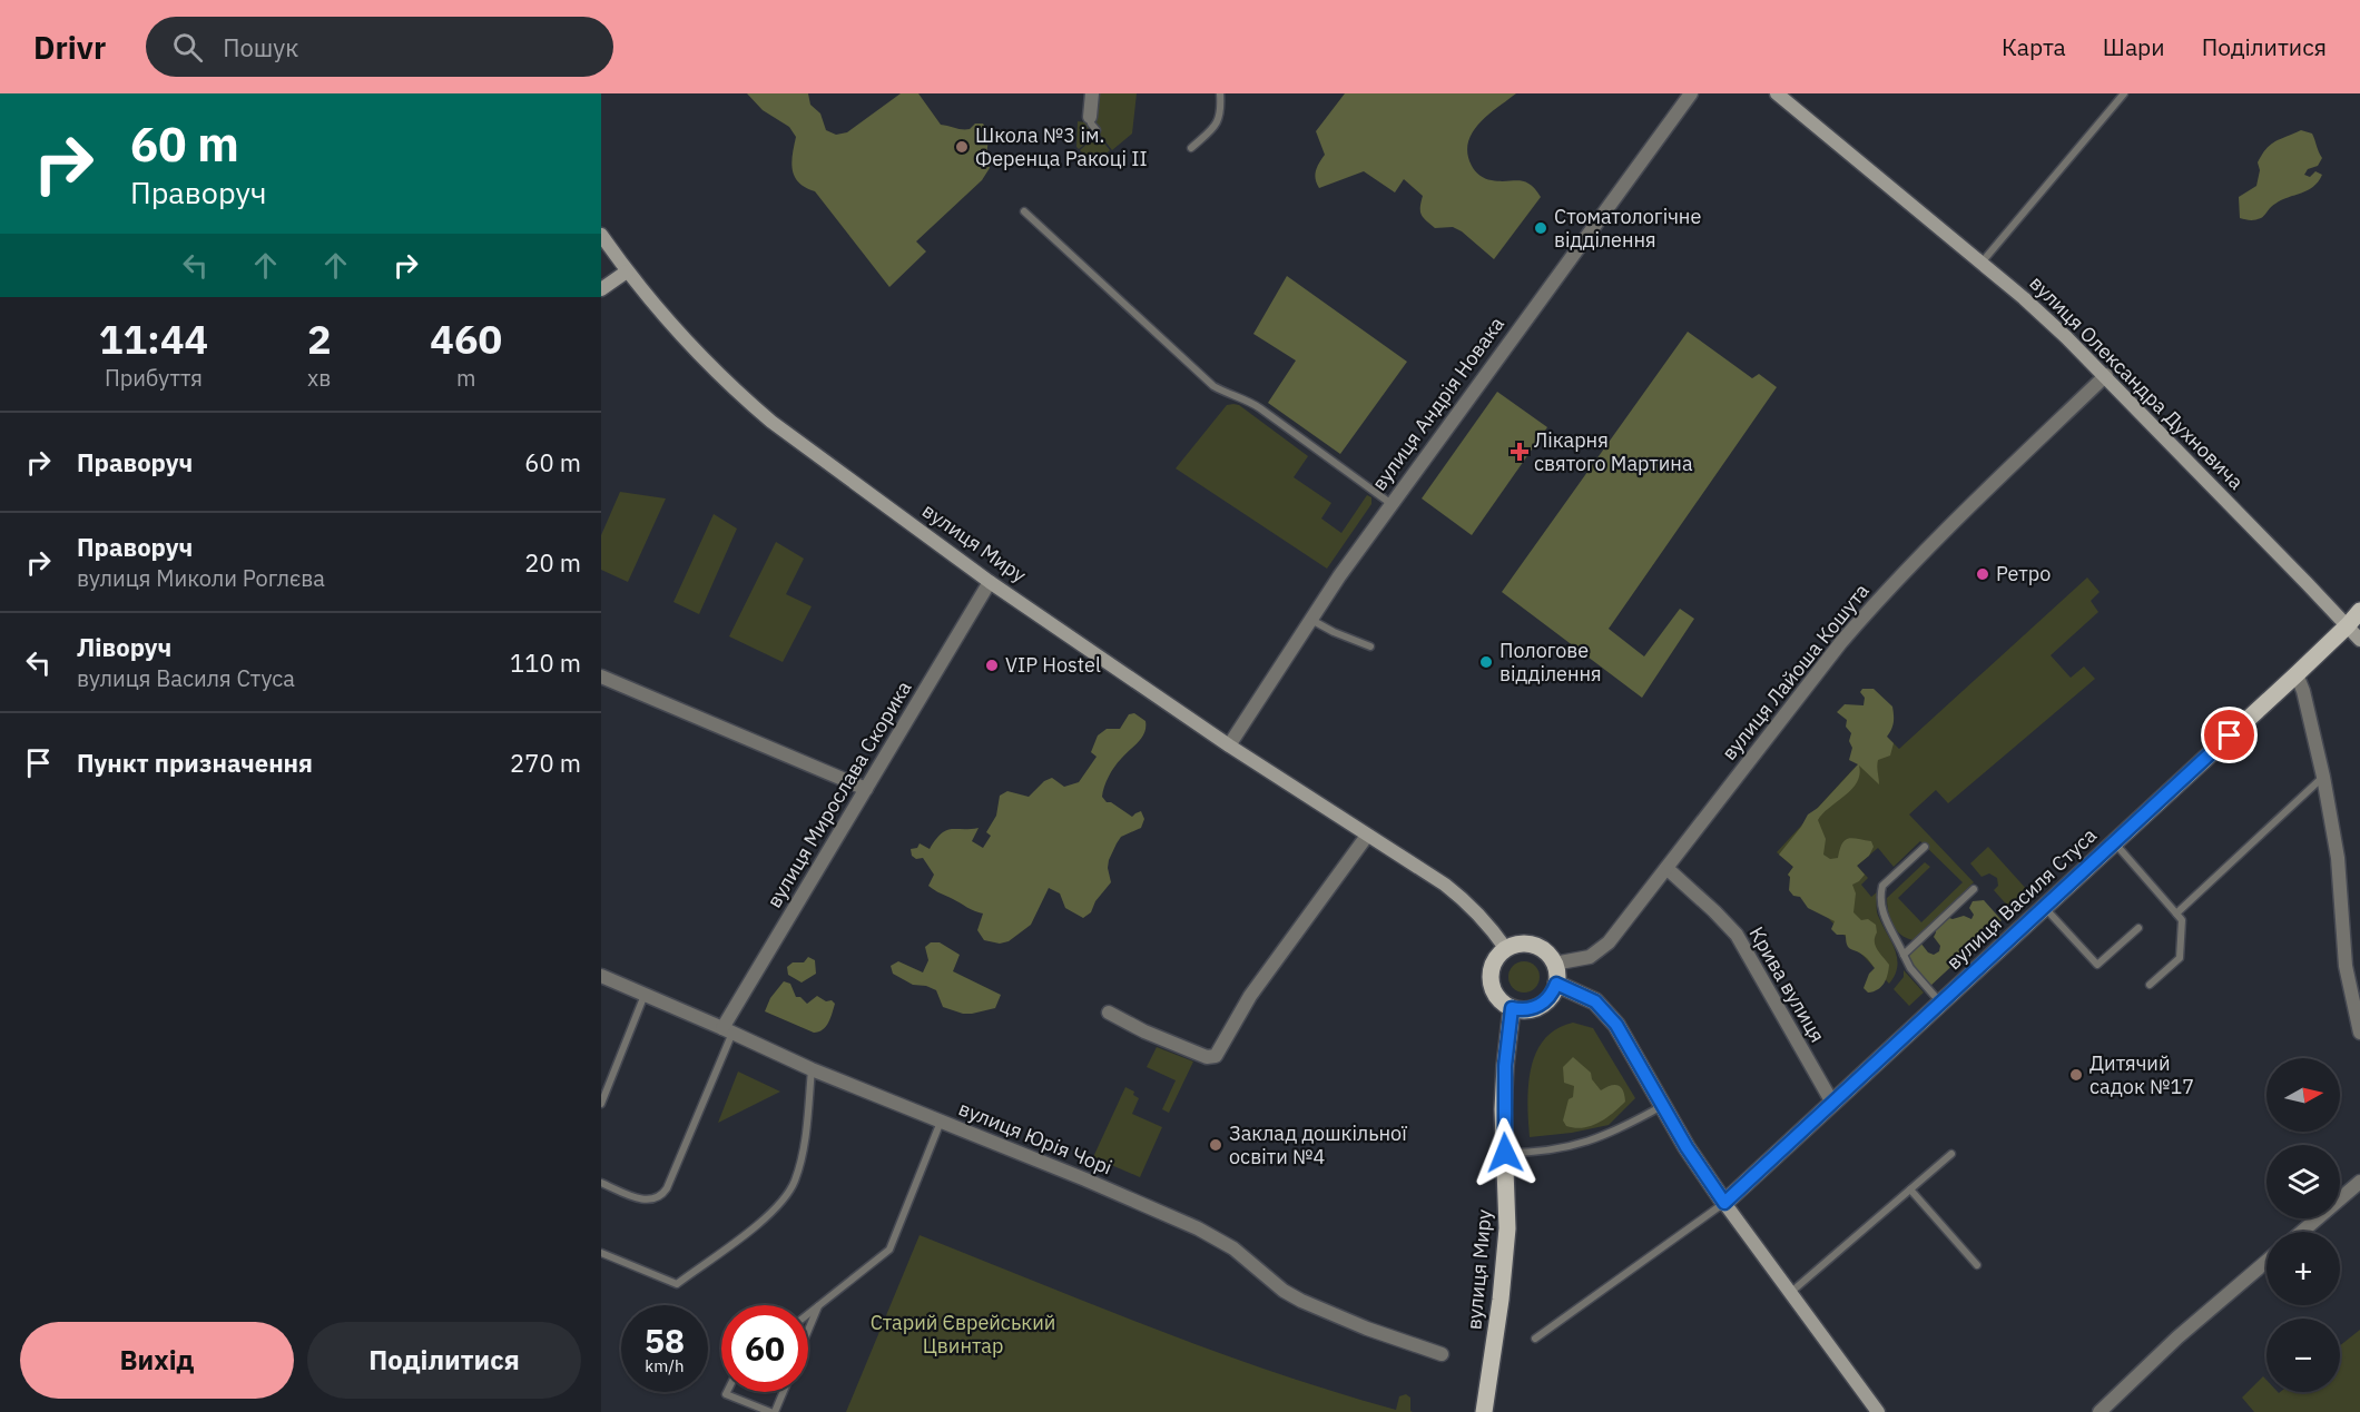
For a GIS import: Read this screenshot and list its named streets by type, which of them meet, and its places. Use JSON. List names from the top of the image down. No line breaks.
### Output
{"streets":{"main road":["вулиця Олександра Духновича","вулиця Миру","вулиця Василя Стуса"],"street":["вулиця Андрія Новака","вулиця Лайоша Кошута","вулиця Мирослава Скорика","Крива вулиця","вулиця Юрія Чорі"]},"crossings":[["вулиця Олександра Духновича","вулиця Лайоша Кошута"],["вулиця Олександра Духновича","вулиця Василя Стуса"],["вулиця Андрія Новака","вулиця Миру"],["вулиця Миру","вулиця Лайоша Кошута"],["вулиця Миру","вулиця Мирослава Скорика"],["вулиця Лайоша Кошута","Крива вулиця"],["вулиця Мирослава Скорика","вулиця Юрія Чорі"],["вулиця Василя Стуса","Крива вулиця"]],"parks":["Старий Єврейський Цвинтар"],"places":{"other":["Школа №3 ім. Ференца Ракоці II","Стоматологічне відділення","Ретро","Пологове відділення","VIP Hostel","Дитячий садок №17","Заклад дошкільної освіти №4"],"health":["Лікарня святого Мартина"]},"north":"right","page":{"header":"Drivr","search":"Пошук","nav":["Карта","Шари","Поділитися"],"turn":["60 m","Праворуч"],"eta":["11:44","Прибуття","2","хв","460","m"],"list":[{"name":"Праворуч","value":"60 m"},{"name":"Праворуч","note":"вулиця Миколи Роглєва","value":"20 m"},{"name":"Ліворуч","note":"вулиця Василя Стуса","value":"110 m"},{"name":"Пункт призначення","value":"270 m"}],"map_buttons":["+","−"],"speed":"58 km/h","limit":"60","buttons":["Вихід","Поділитися"]}}
